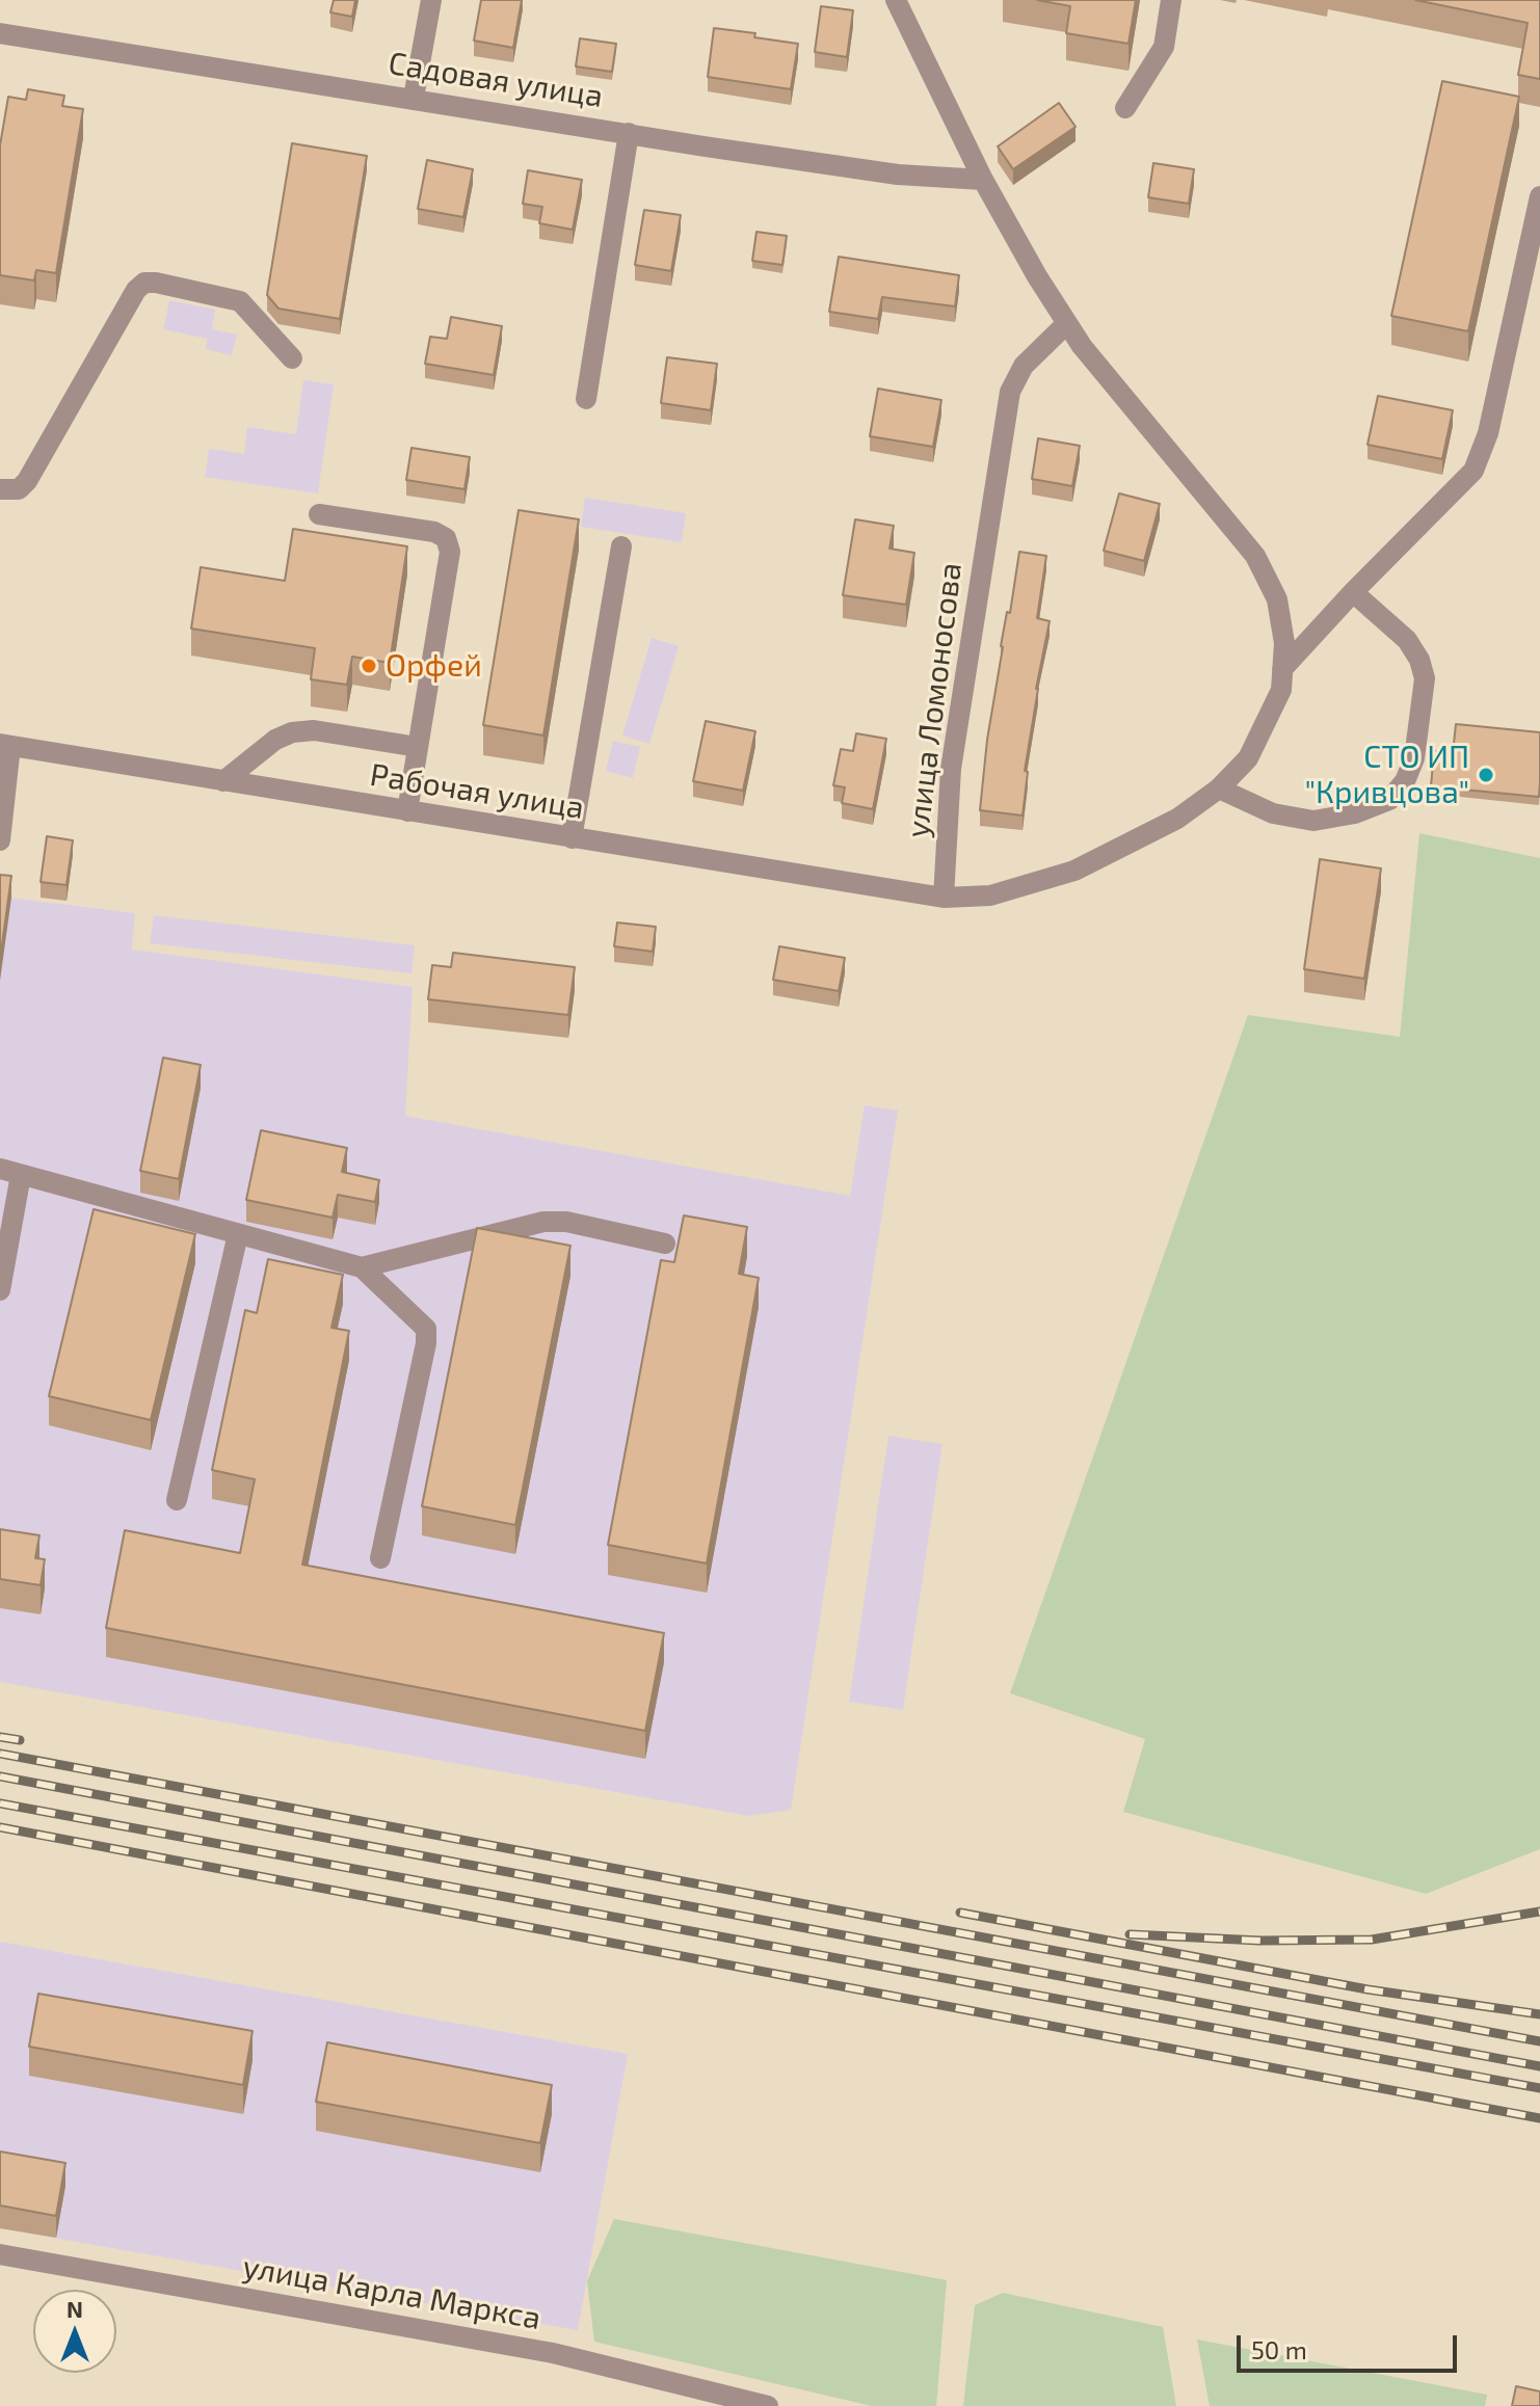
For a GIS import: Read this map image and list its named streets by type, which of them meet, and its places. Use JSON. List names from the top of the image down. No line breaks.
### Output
{"streets":{"street":["Садовая улица","улица Ломоносова","Рабочая улица","улица Карла Маркса"]},"crossings":[["улица Ломоносова","Рабочая улица"]],"places":["Орфей","СТО ИП \"Кривцова\""],"scale_bar":"50 m","north":"top"}
